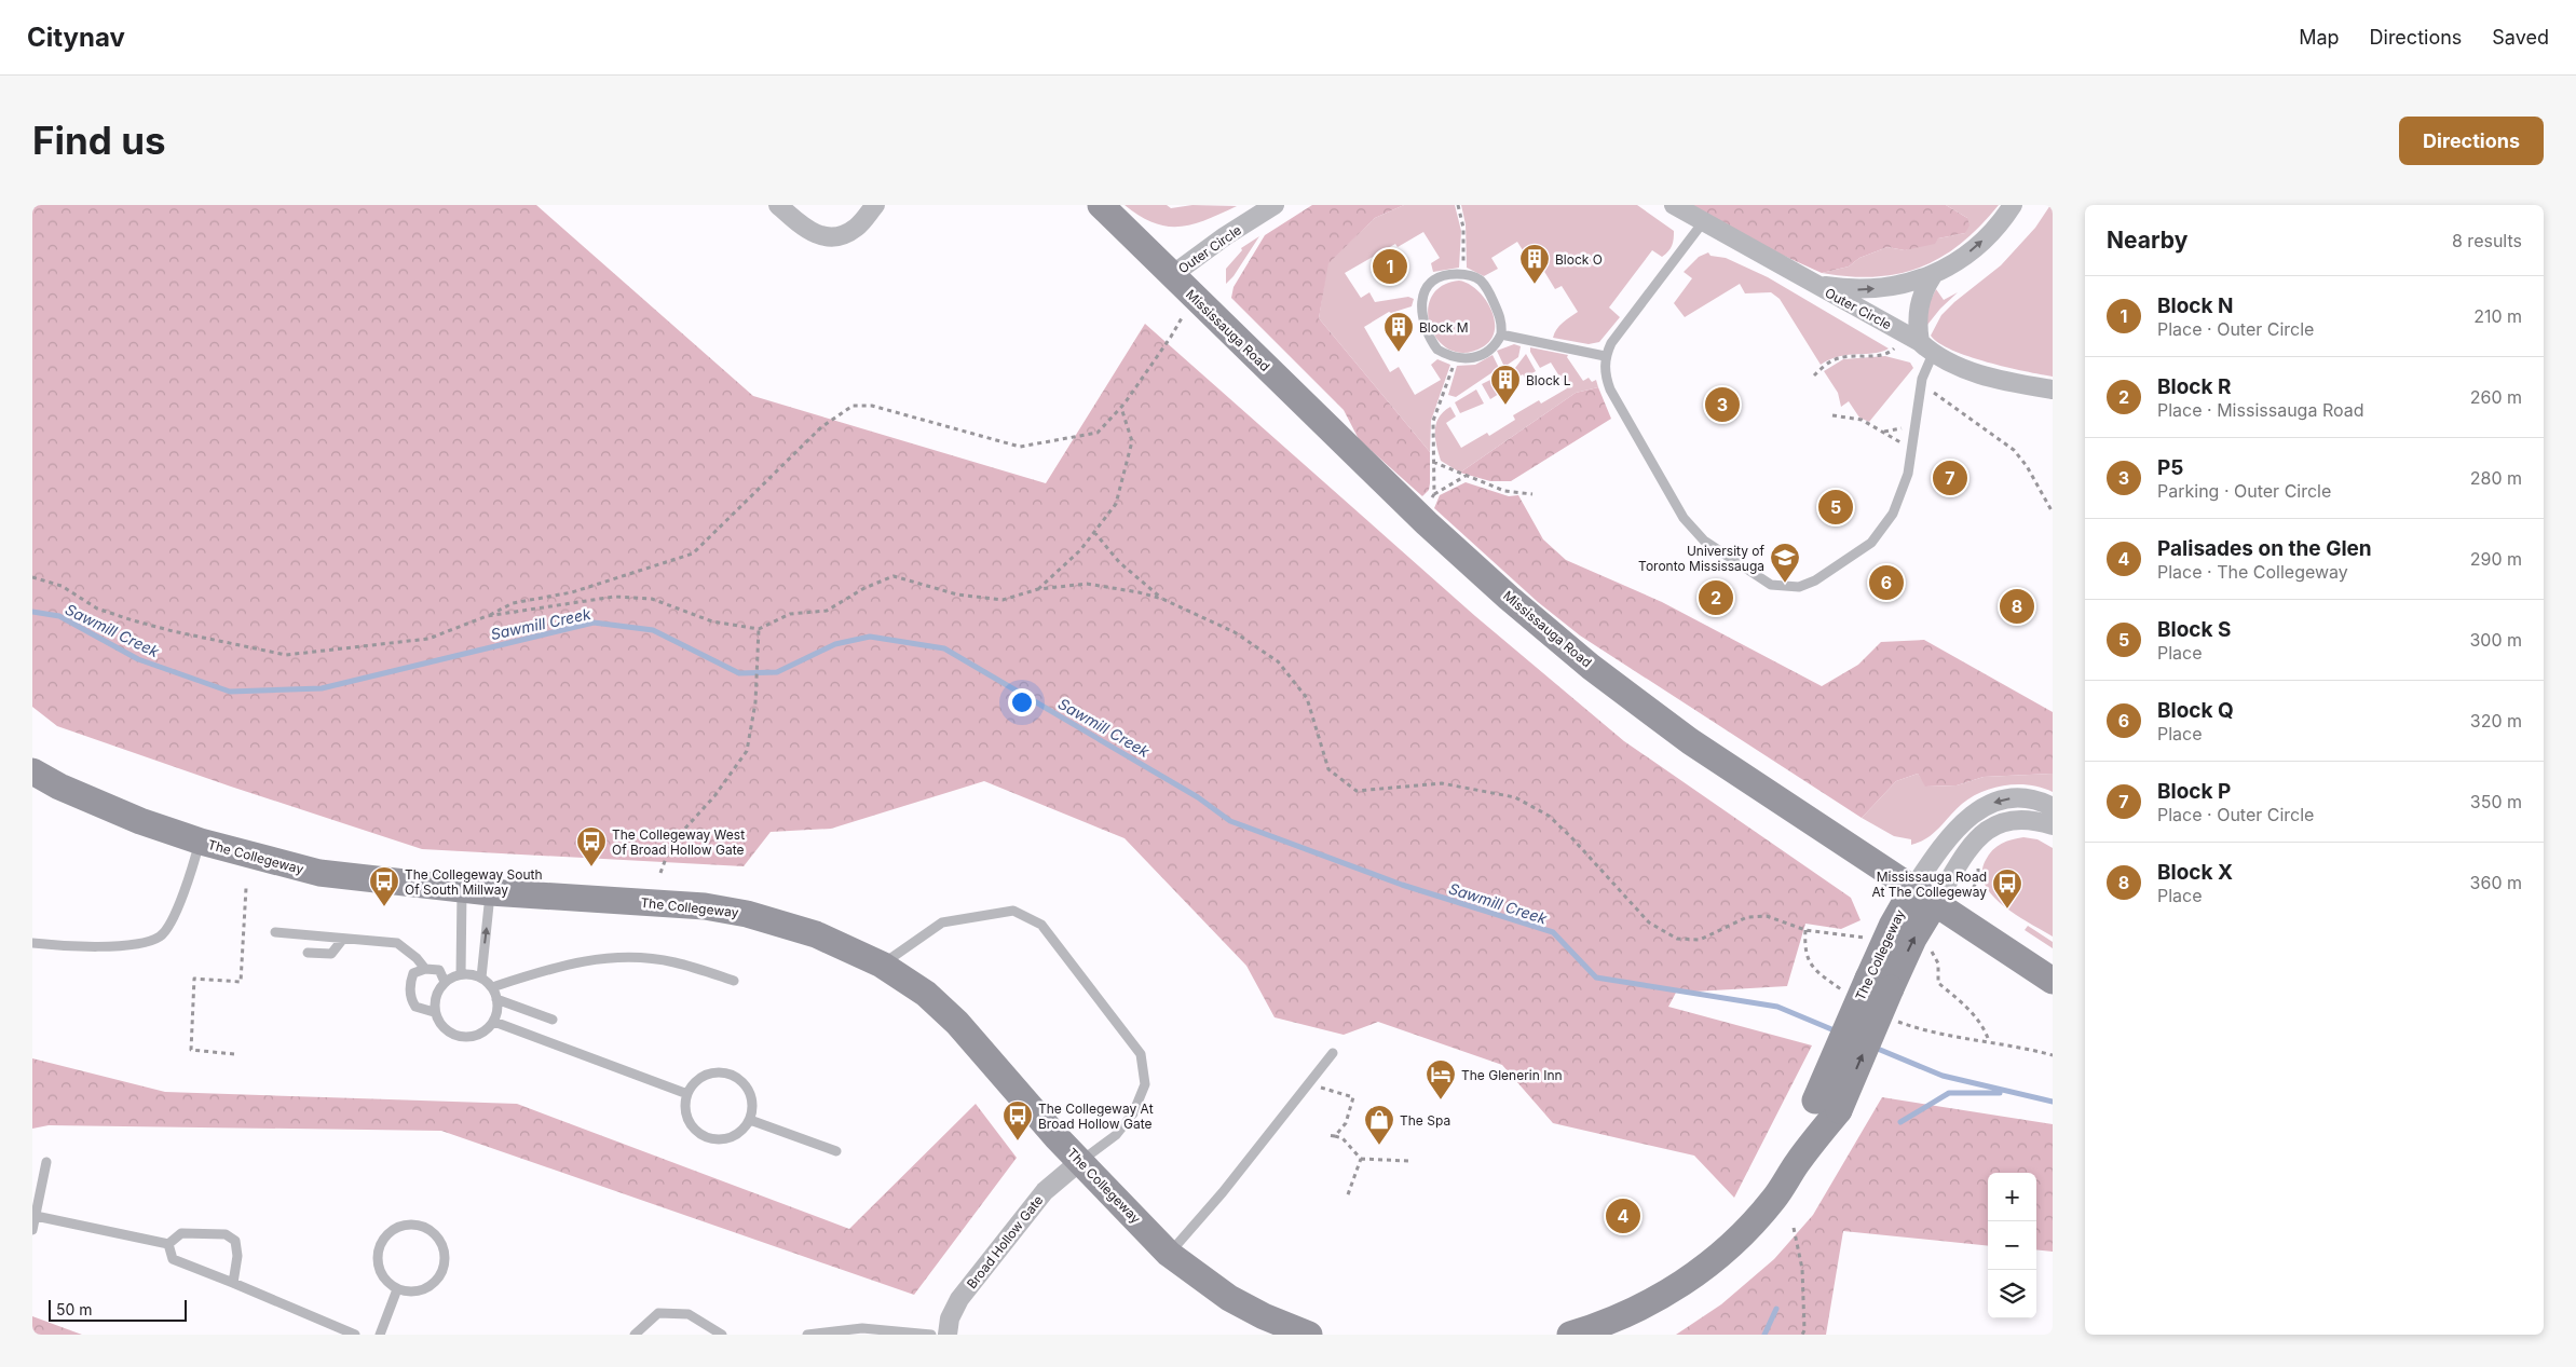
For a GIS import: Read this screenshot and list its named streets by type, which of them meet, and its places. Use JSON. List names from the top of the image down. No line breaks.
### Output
{"streets":{"street":["Outer Circle","Mississauga Road","The Collegeway","Broad Hollow Gate"]},"crossings":[["Outer Circle","Mississauga Road"],["Mississauga Road","The Collegeway"],["The Collegeway","Broad Hollow Gate"]],"water":["Sawmill Creek"],"places":{"building":["Block O","Block M","Block L"],"school or university":["University of Toronto Mississauga"],"bus stop":["The Collegeway West Of Broad Hollow Gate","The Collegeway South Of South Millway","Mississauga Road At The Collegeway","The Collegeway At Broad Hollow Gate"],"hotel":["The Glenerin Inn"],"shop":["The Spa"]},"scale_bar":"50 m","page":{"header":"Citynav","nav":["Map","Directions","Saved"],"buttons":"Directions","title":"Find us","heading":["Nearby","8 results"],"pins":["1","3","7","5","6","2","8","4"],"list":[{"mark":"1","name":"Block N","note":"Place · Outer Circle","value":"210 m"},{"mark":"2","name":"Block R","note":"Place · Mississauga Road","value":"260 m"},{"mark":"3","name":"P5","note":"Parking · Outer Circle","value":"280 m"},{"mark":"4","name":"Palisades on the Glen","note":"Place · The Collegeway","value":"290 m"},{"mark":"5","name":"Block S","note":"Place","value":"300 m"},{"mark":"6","name":"Block Q","note":"Place","value":"320 m"},{"mark":"7","name":"Block P","note":"Place · Outer Circle","value":"350 m"},{"mark":"8","name":"Block X","note":"Place","value":"360 m"}],"map_buttons":["+","−"],"scale":"50 m"}}
